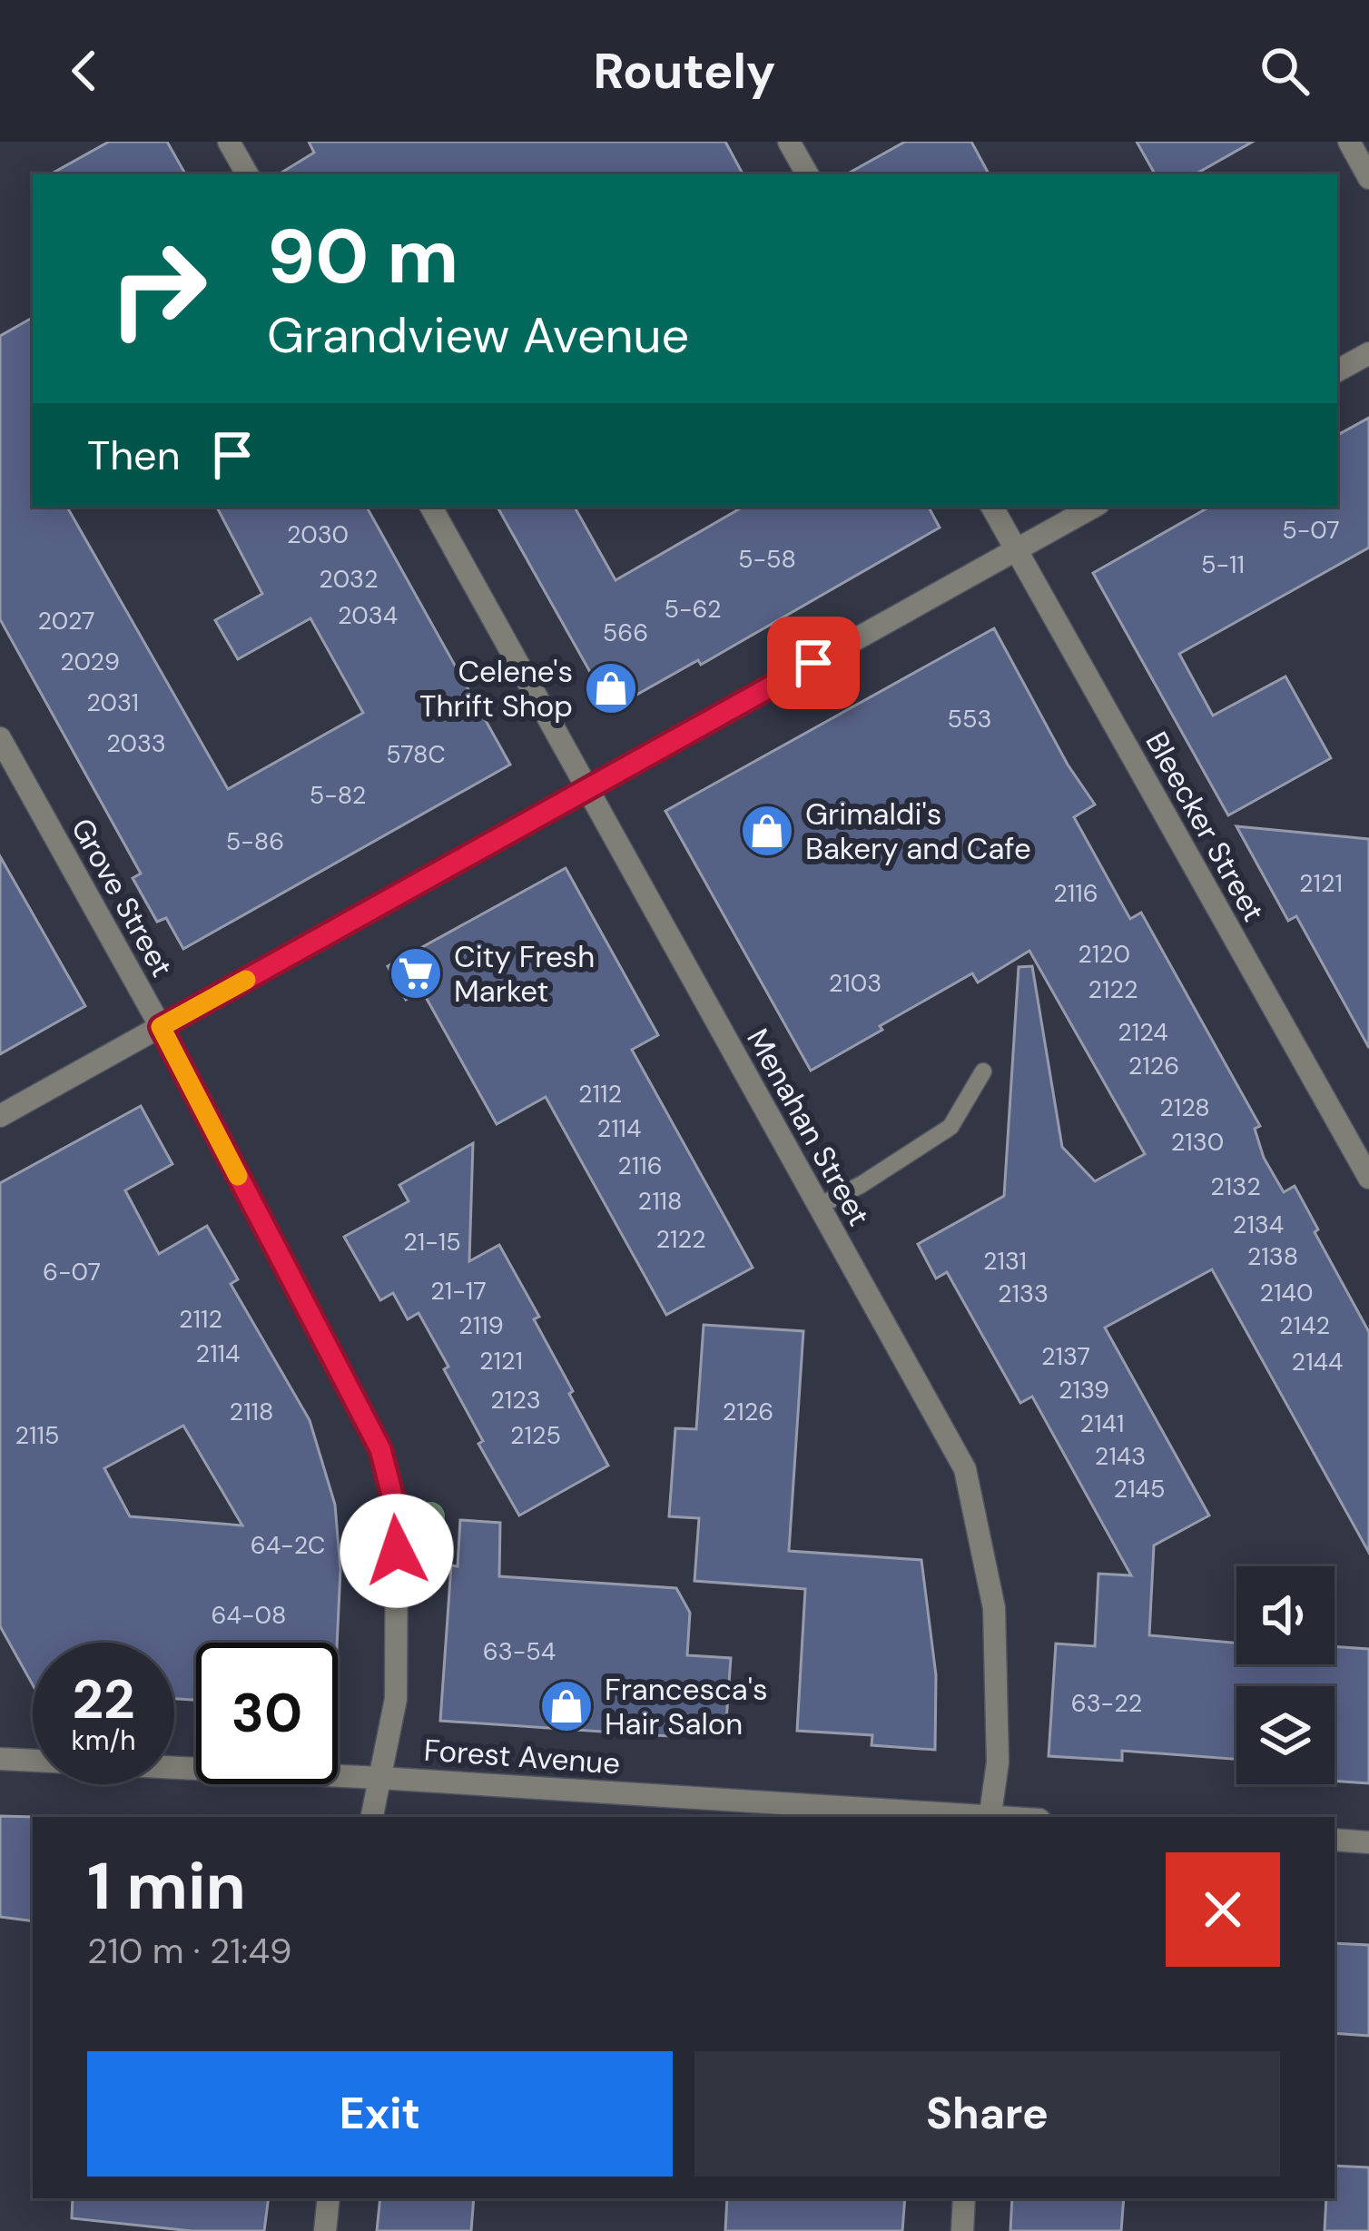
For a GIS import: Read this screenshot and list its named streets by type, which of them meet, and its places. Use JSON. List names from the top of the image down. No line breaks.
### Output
{"streets":{"street":["Bleecker Street","Grove Street","Menahan Street","Forest Avenue"]},"crossings":[["Grove Street","Forest Avenue"]],"places":{"shop":["Celene's Thrift Shop","Grimaldi's Bakery and Cafe","Francesca's Hair Salon"],"supermarket":["City Fresh Market"]},"house_numbers":["5-07","2030","5-58","5-11","2032","5-62","2034","2027","566","2029","2031","553","2033","578C","5-82","5-86","2121","2116","2120","2103","2122","2124","2126","2112","2128","2114","2130","2116","2132","2118","2134","2122","21-15","2138","2131","6-07","21-17","2140","2133","2112","2119","2142","2114","2137","2121","2144","2139","2123","2118","2126","2141","2115","2125","2143","2145","64-2C","64-08","63-54","63-22"],"page":{"header":"Routely","turn":["90 m","Grandview Avenue"],"then":"Then","speed":"22 km/h","limit":"30","heading":["1 min","210 m · 21:49"],"buttons":["Exit","Share"]}}
